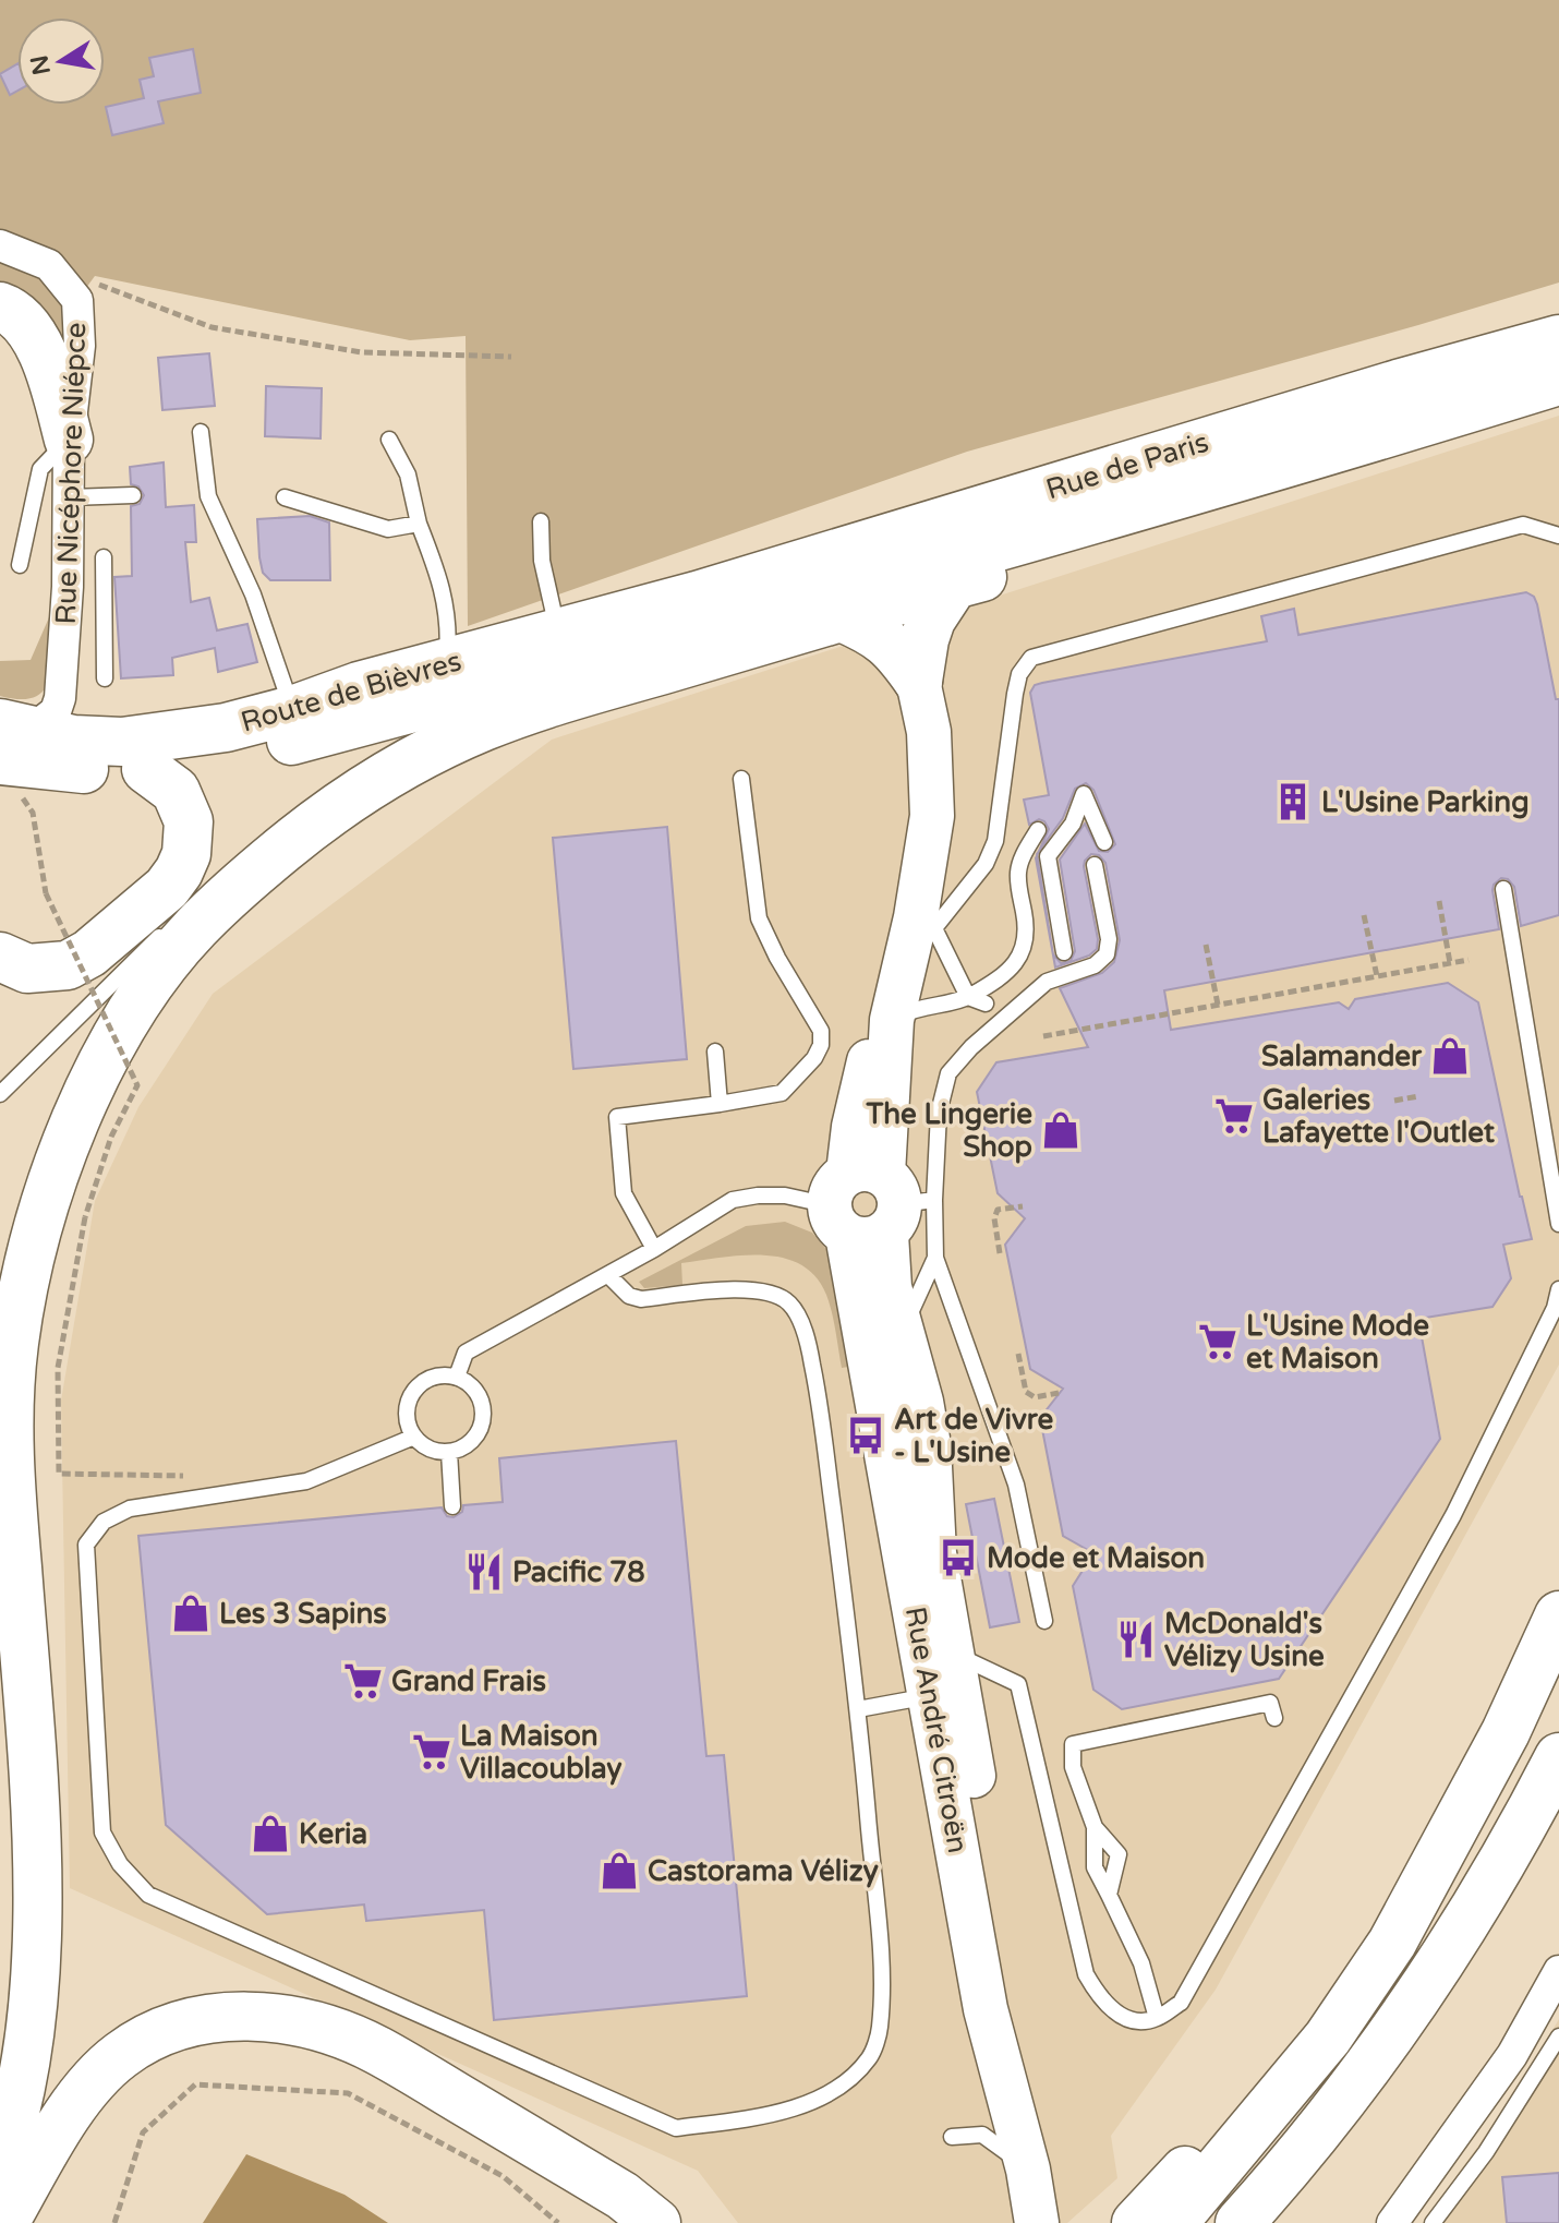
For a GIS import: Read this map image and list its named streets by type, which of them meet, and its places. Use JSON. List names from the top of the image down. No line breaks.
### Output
{"streets":{"main road":["Rue de Paris","Route de Bièvres"],"street":["Rue Nicéphore Niépce","Rue André Citroën"]},"crossings":[["Rue de Paris","Route de Bièvres"],["Rue Nicéphore Niépce","Route de Bièvres"]],"places":{"building":["L'Usine Parking"],"shop":["Salamander","The Lingerie Shop","Les 3 Sapins","Keria","Castorama Vélizy"],"supermarket":["Galeries Lafayette l'Outlet","L'Usine Mode et Maison","Grand Frais","La Maison Villacoublay"],"bus stop":["Art de Vivre - L'Usine","Mode et Maison"],"restaurant":["Pacific 78","McDonald's Vélizy Usine"]},"north":"left"}
